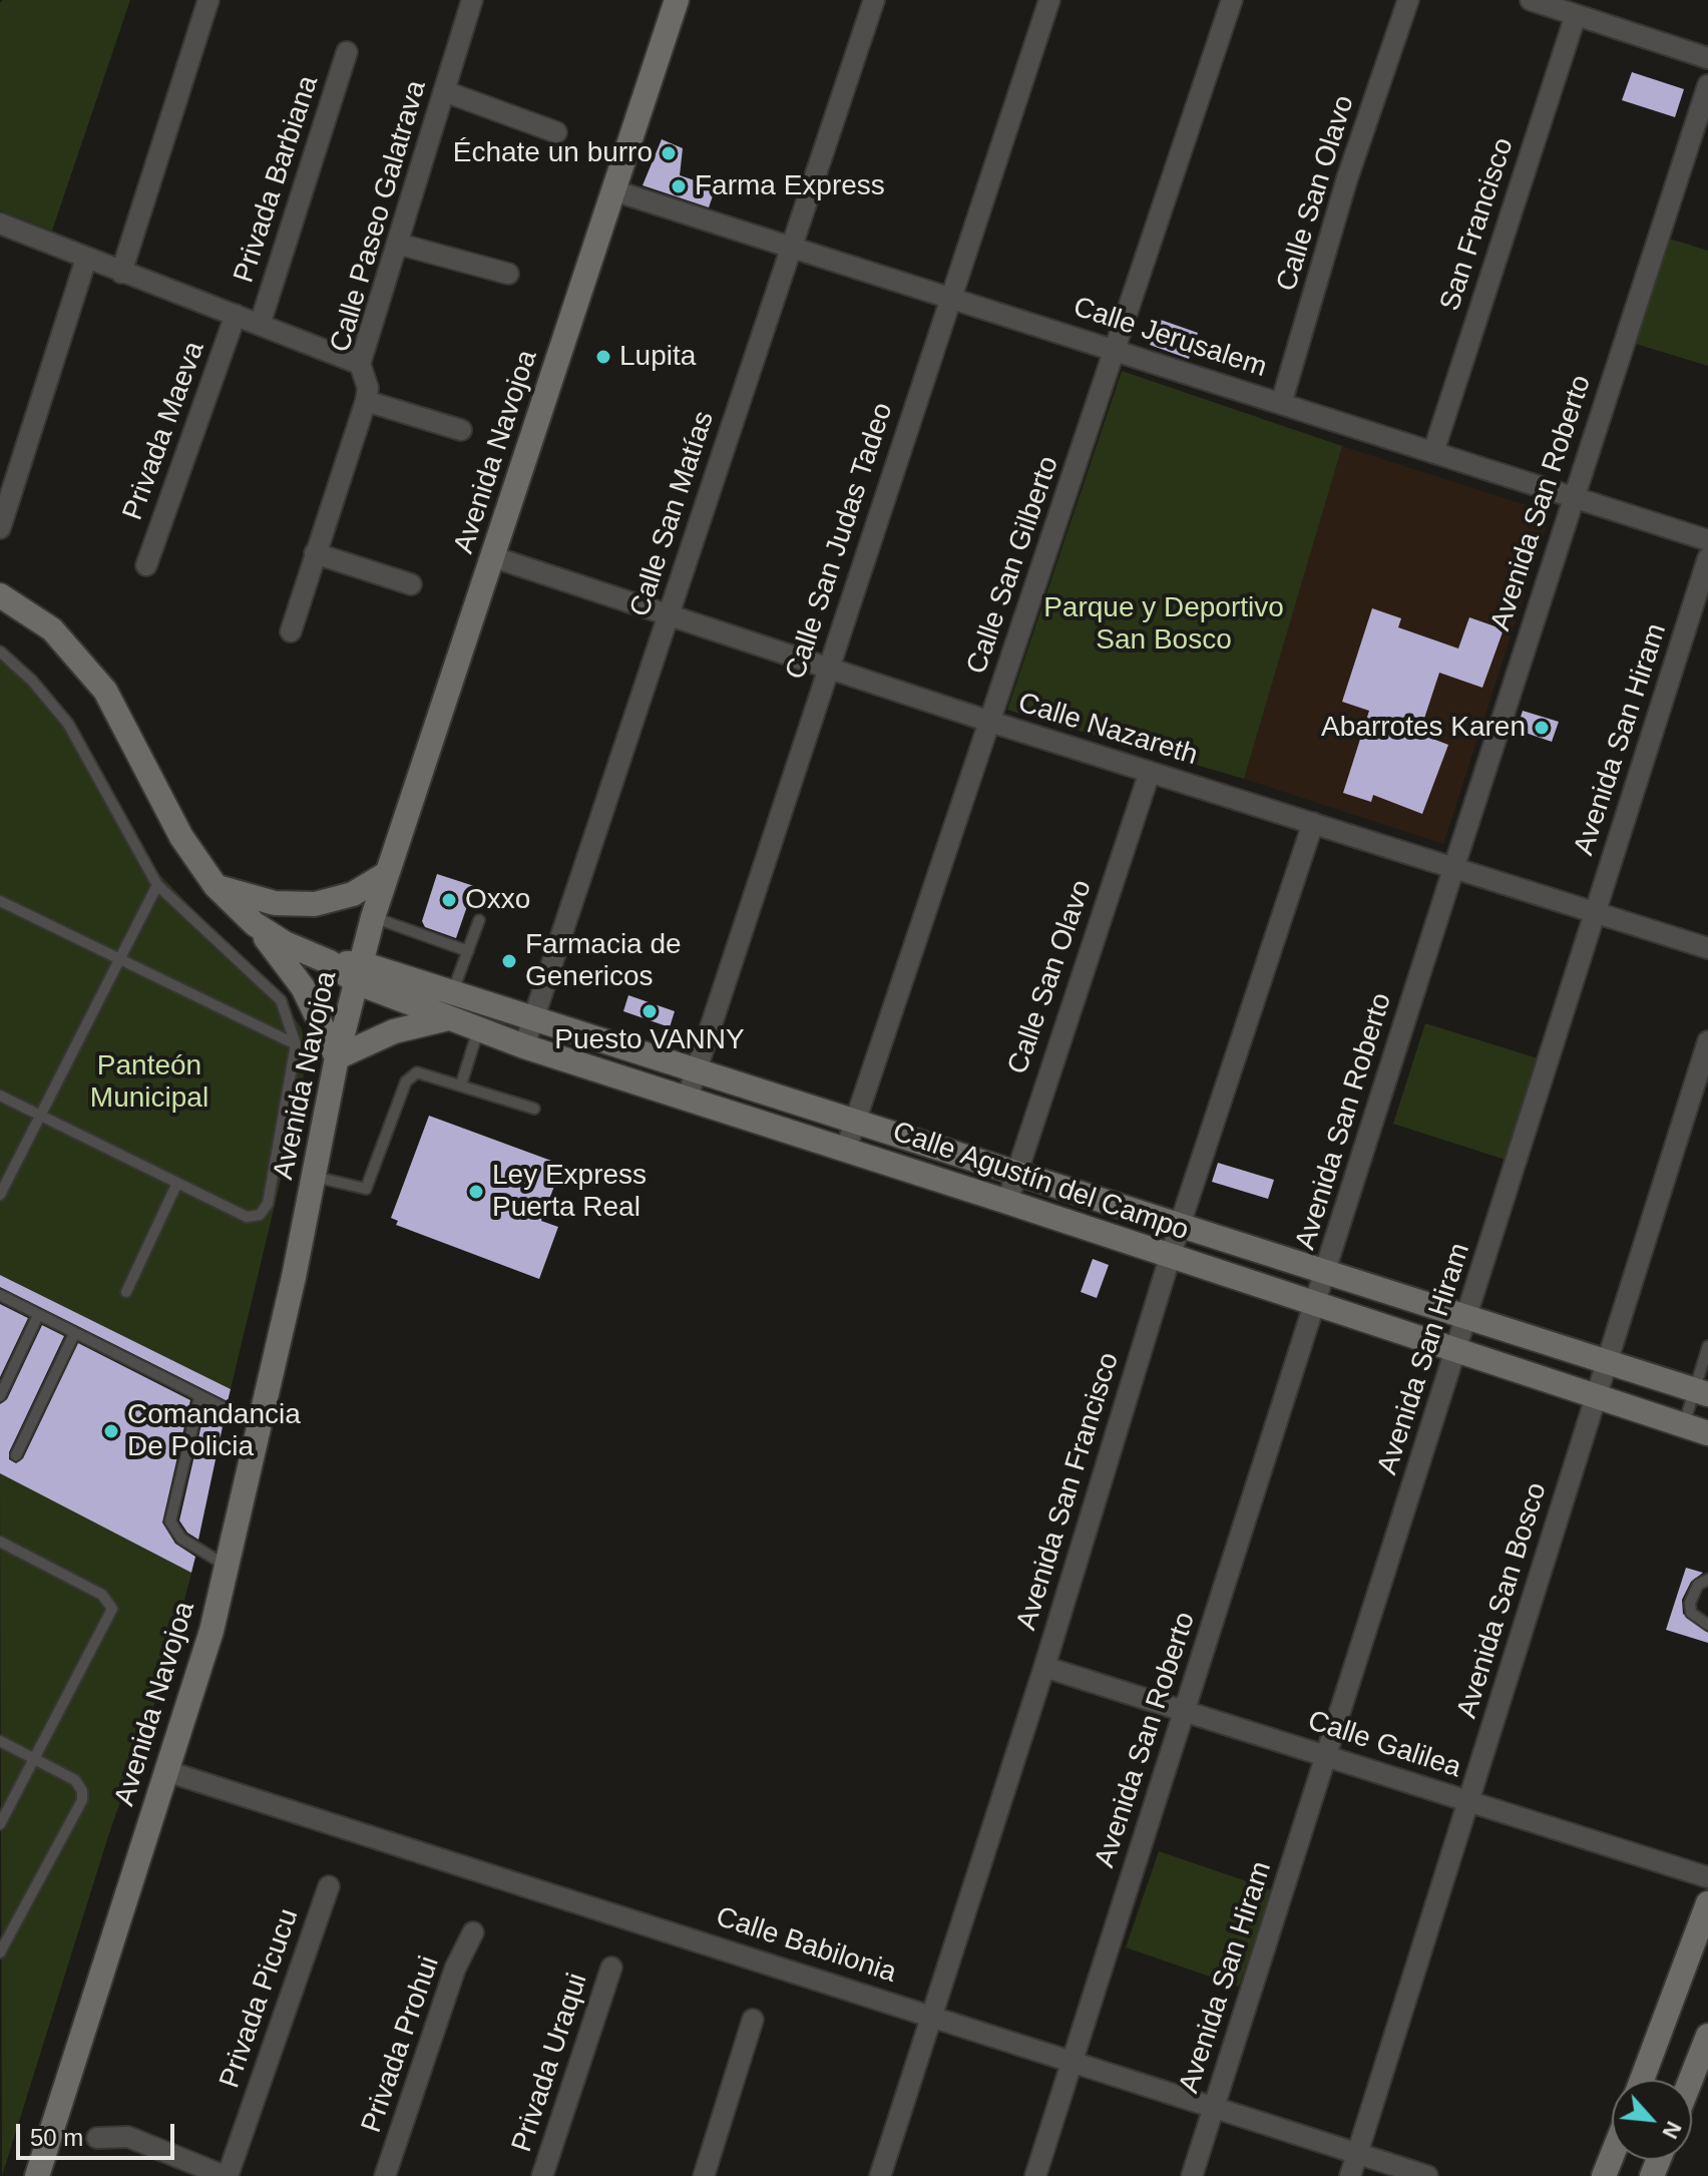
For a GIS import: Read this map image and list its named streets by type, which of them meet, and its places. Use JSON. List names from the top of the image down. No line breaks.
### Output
{"streets":{"street":["Privada Barbiana","Calle San Olavo","Calle Paseo Galatrava","San Francisco","Calle Jerusalem","Privada Maeva","Avenida Navojoa","Avenida San Roberto","Calle San Matías","Calle San Judas Tadeo","Calle San Gilberto","Calle Nazareth","Avenida San Hiram","Calle Agustín del Campo","Avenida San Francisco","Avenida San Bosco","Calle Galilea","Calle Babilonia","Privada Picucu","Privada Prohui","Privada Uraqui"]},"crossings":[["Calle San Olavo","Calle Jerusalem"],["Calle San Olavo","Calle Nazareth"],["Calle San Olavo","Calle Agustín del Campo"],["San Francisco","Calle Jerusalem"],["Calle Jerusalem","Avenida Navojoa"],["Calle Jerusalem","Avenida San Roberto"],["Calle Jerusalem","Calle San Matías"],["Calle Jerusalem","Calle San Judas Tadeo"],["Calle Jerusalem","Calle San Gilberto"],["Avenida Navojoa","Calle Nazareth"],["Avenida Navojoa","Calle Agustín del Campo"],["Avenida Navojoa","Calle Babilonia"],["Avenida San Roberto","Calle Nazareth"],["Avenida San Roberto","Calle Agustín del Campo"],["Avenida San Roberto","Calle Galilea"],["Avenida San Roberto","Calle Babilonia"],["Calle San Matías","Calle Nazareth"],["Calle San Matías","Calle Agustín del Campo"],["Calle San Judas Tadeo","Calle Nazareth"],["Calle San Judas Tadeo","Calle Agustín del Campo"],["Calle San Gilberto","Calle Nazareth"],["Calle San Gilberto","Calle Agustín del Campo"],["Calle Nazareth","Avenida San Hiram"],["Calle Nazareth","Avenida San Francisco"],["Avenida San Hiram","Calle Agustín del Campo"],["Avenida San Hiram","Calle Galilea"],["Avenida San Hiram","Calle Babilonia"],["Calle Agustín del Campo","Avenida San Francisco"],["Calle Agustín del Campo","Avenida San Bosco"],["Avenida San Francisco","Calle Galilea"],["Avenida San Francisco","Calle Babilonia"],["Avenida San Bosco","Calle Galilea"],["Avenida San Bosco","Calle Babilonia"]],"parks":["Parque y Deportivo San Bosco","Panteón Municipal"],"places":["Échate un burro","Farma Express","Lupita","Abarrotes Karen","Oxxo","Farmacia de Genericos","Puesto VANNY","Ley Express Puerta Real","Comandancia De Policia"],"scale_bar":"50 m","north":"bottom right"}
